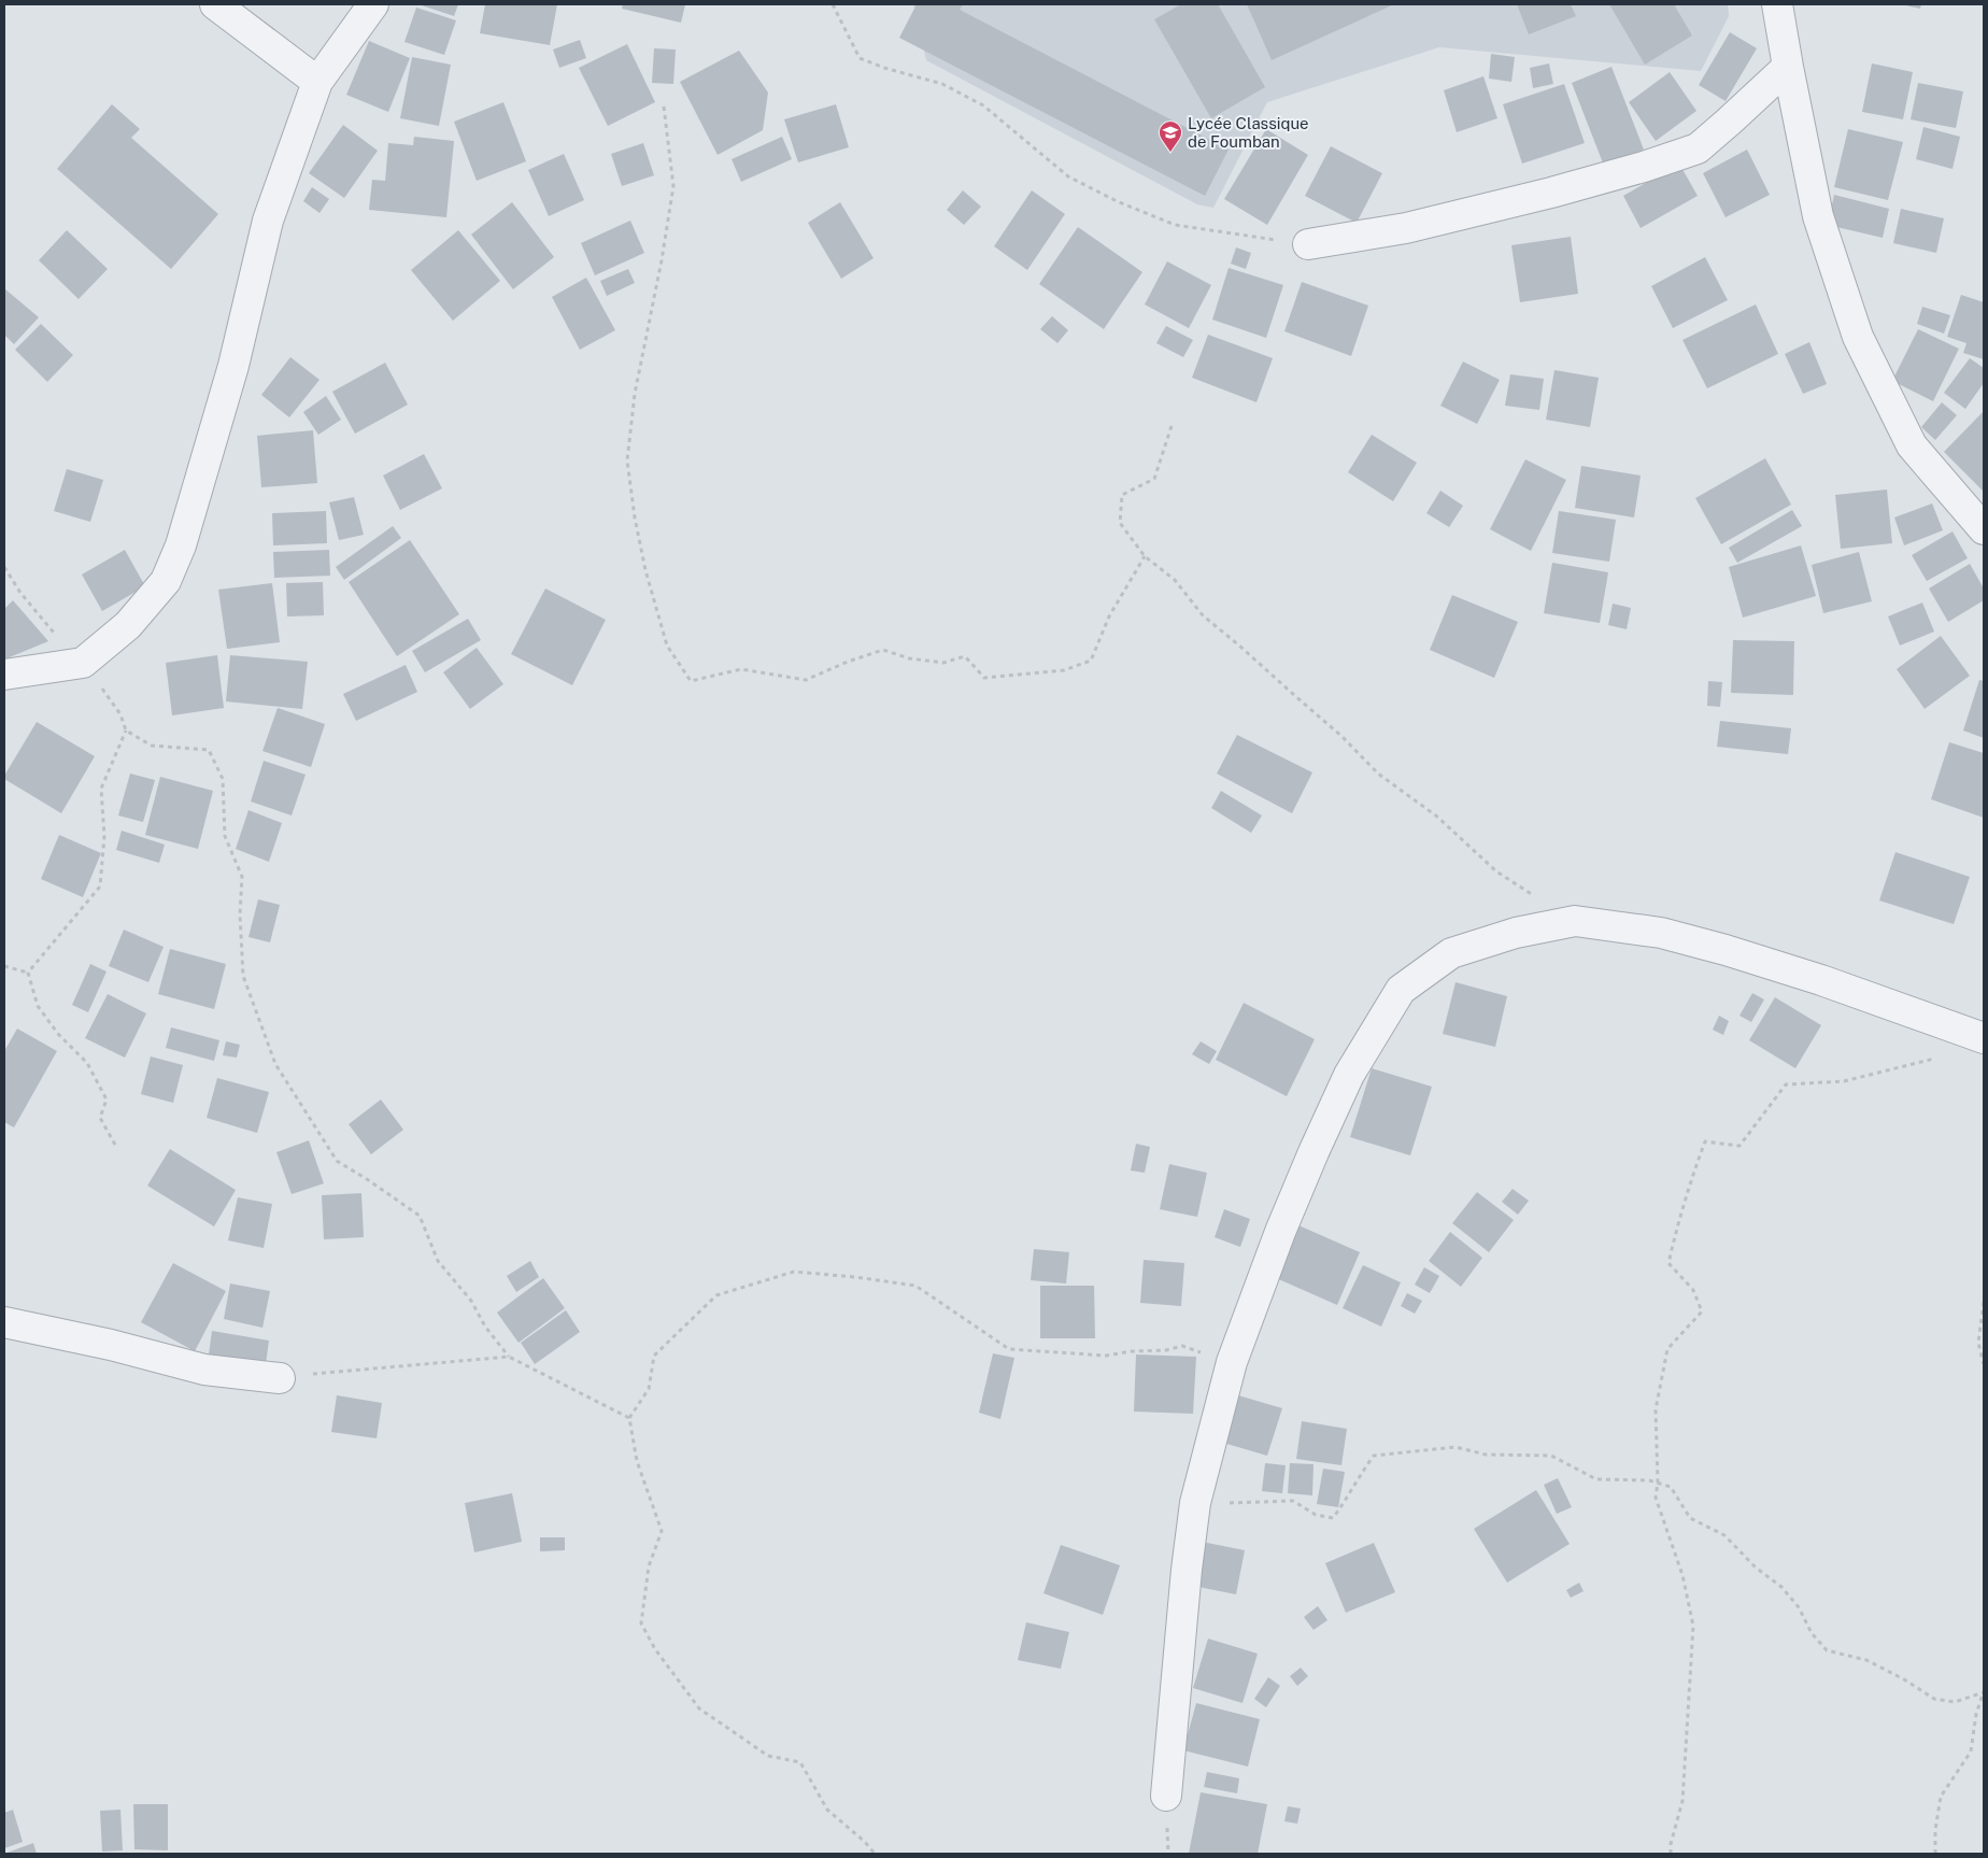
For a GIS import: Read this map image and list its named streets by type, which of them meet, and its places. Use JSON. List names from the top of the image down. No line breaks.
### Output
{"places":{"school or university":["Lycée Classique de Foumban"]}}
